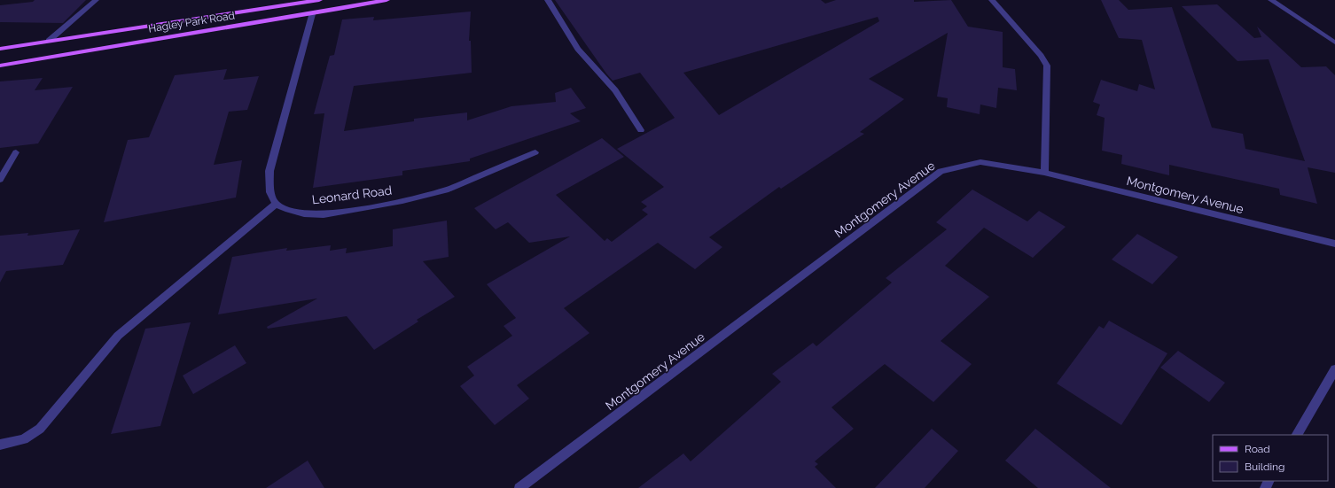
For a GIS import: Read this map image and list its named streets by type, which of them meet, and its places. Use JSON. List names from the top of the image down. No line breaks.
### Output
{"streets":{"main road":["Hagley Park Road"],"street":["Leonard Road","Montgomery Avenue"]},"legend":["Road","Building"]}
